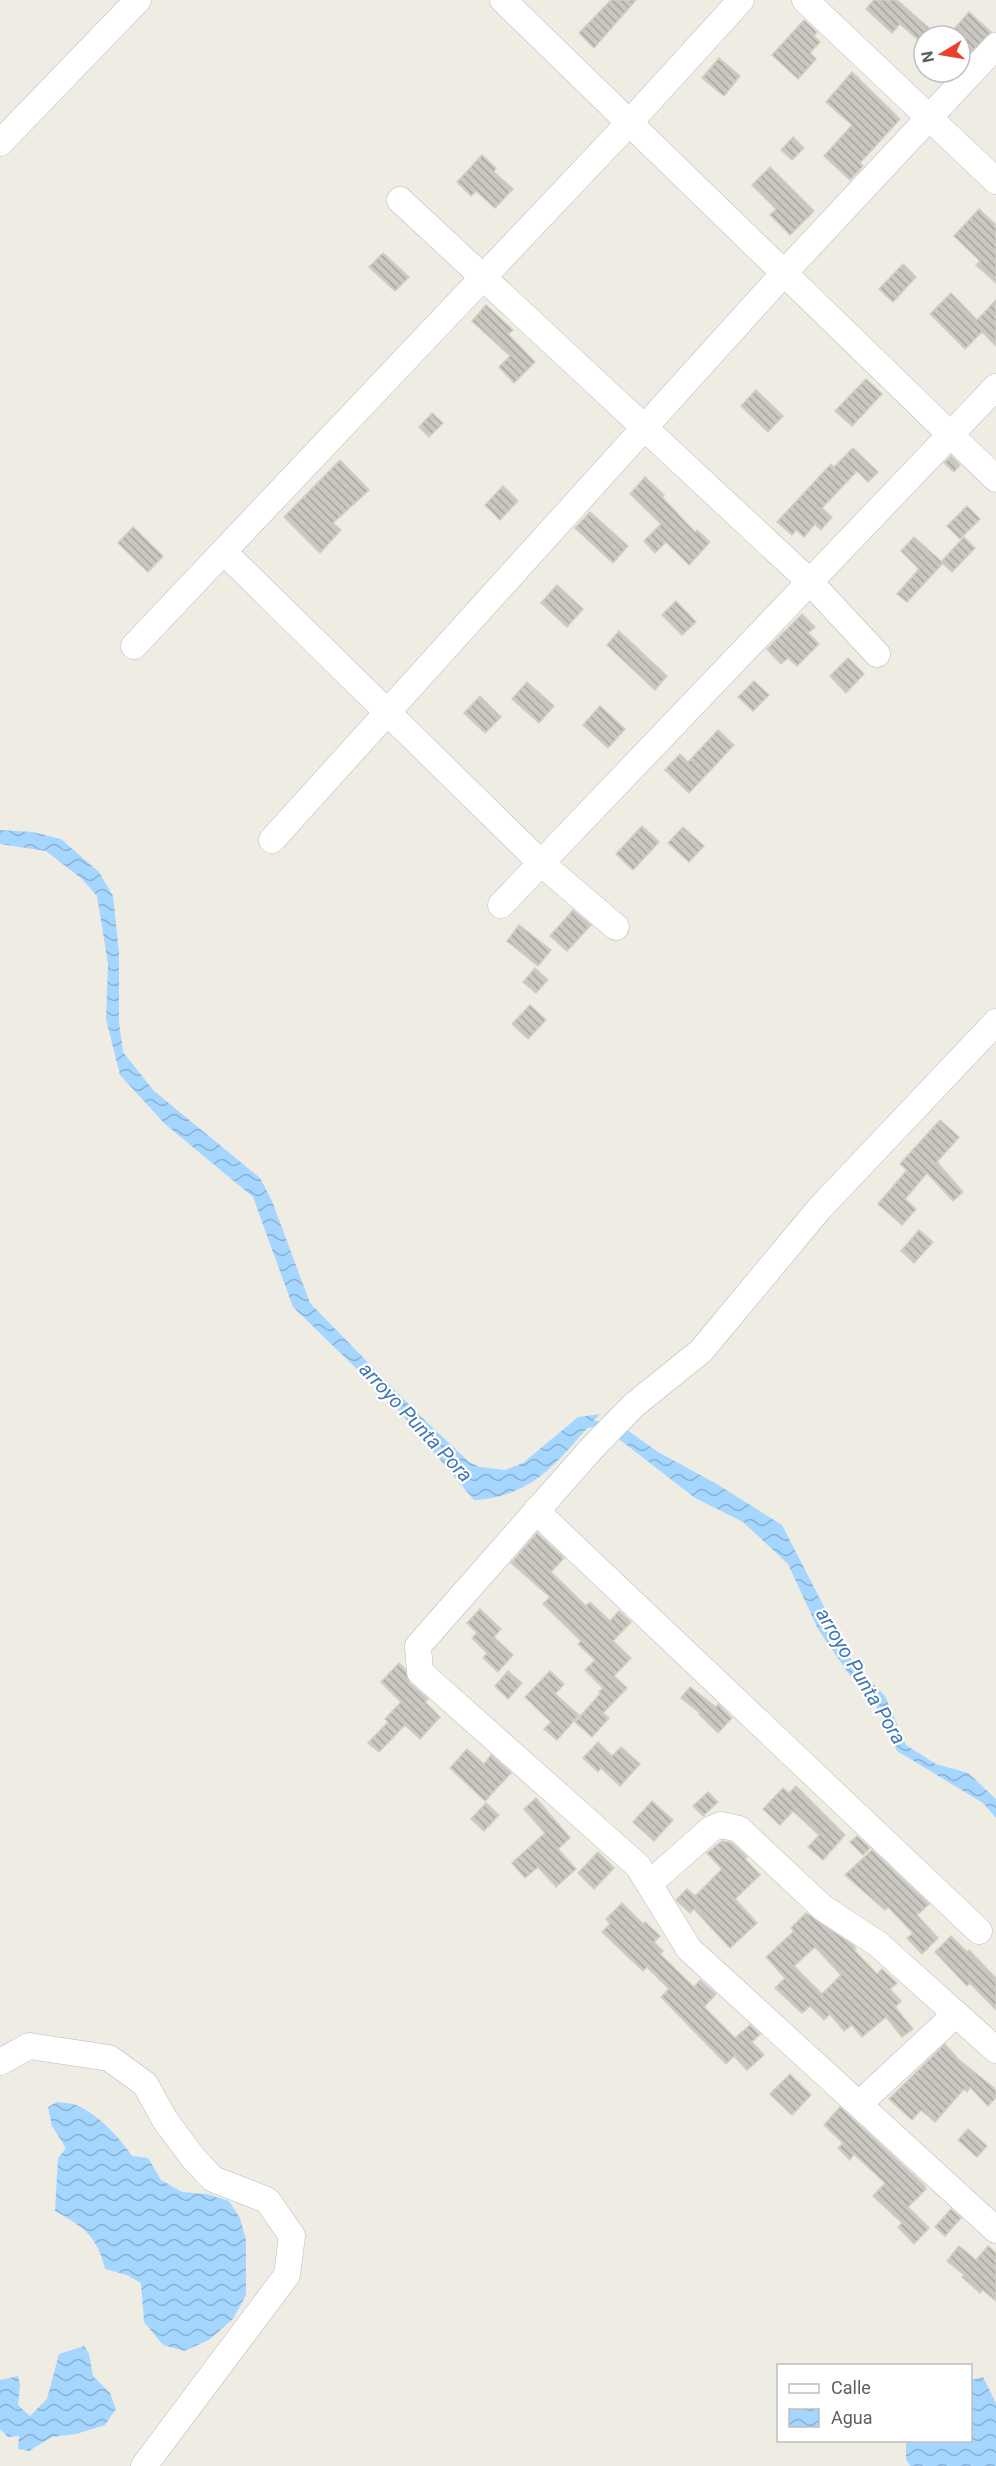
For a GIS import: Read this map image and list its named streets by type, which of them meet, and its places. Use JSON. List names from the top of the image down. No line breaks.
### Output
{"water":["arroyo Punta Pora"],"legend":["Calle","Agua"],"north":"left"}
